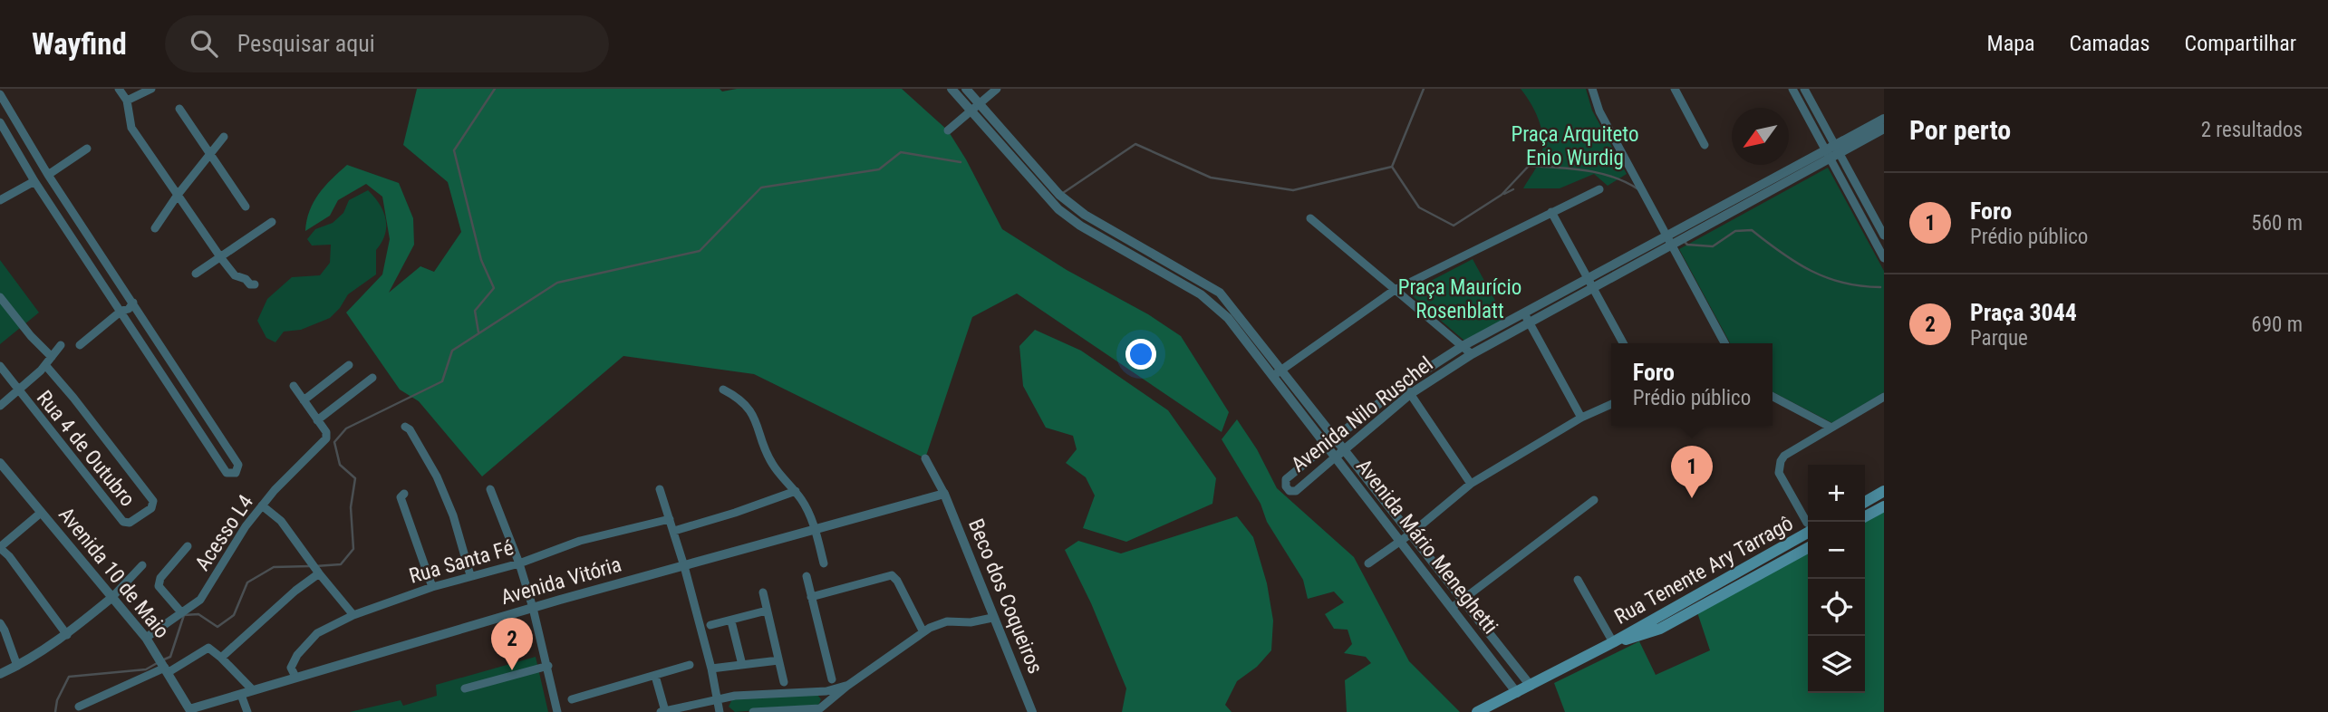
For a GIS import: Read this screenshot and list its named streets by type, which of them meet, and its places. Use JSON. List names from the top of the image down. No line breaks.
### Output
{"streets":{"main road":["Rua Tenente Ary Tarragô"],"street":["Avenida Nilo Ruschel","Rua 4 de Outubro","Acesso L4","Avenida Mário Meneghetti","Rua Santa Fé","Avenida 10 de Maio","Avenida Vitória","Beco dos Coqueiros"]},"crossings":[["Avenida Nilo Ruschel","Avenida Mário Meneghetti"],["Acesso L4","Avenida 10 de Maio"],["Avenida Mário Meneghetti","Rua Tenente Ary Tarragô"],["Rua Santa Fé","Avenida Vitória"],["Avenida 10 de Maio","Avenida Vitória"],["Avenida Vitória","Beco dos Coqueiros"]],"parks":["Praça Arquiteto Enio Wurdig","Praça Maurício Rosenblatt"],"north":"bottom left","page":{"header":"Wayfind","search":"Pesquisar aqui","nav":["Mapa","Camadas","Compartilhar"],"heading":["Por perto","2 resultados"],"list":[{"mark":"1","name":"Foro","note":"Prédio público","value":"560 m"},{"mark":"2","name":"Praça 3044","note":"Parque","value":"690 m"}],"popup":["Foro","Prédio público"],"pins":["1","2"],"map_buttons":["+","−"]}}
